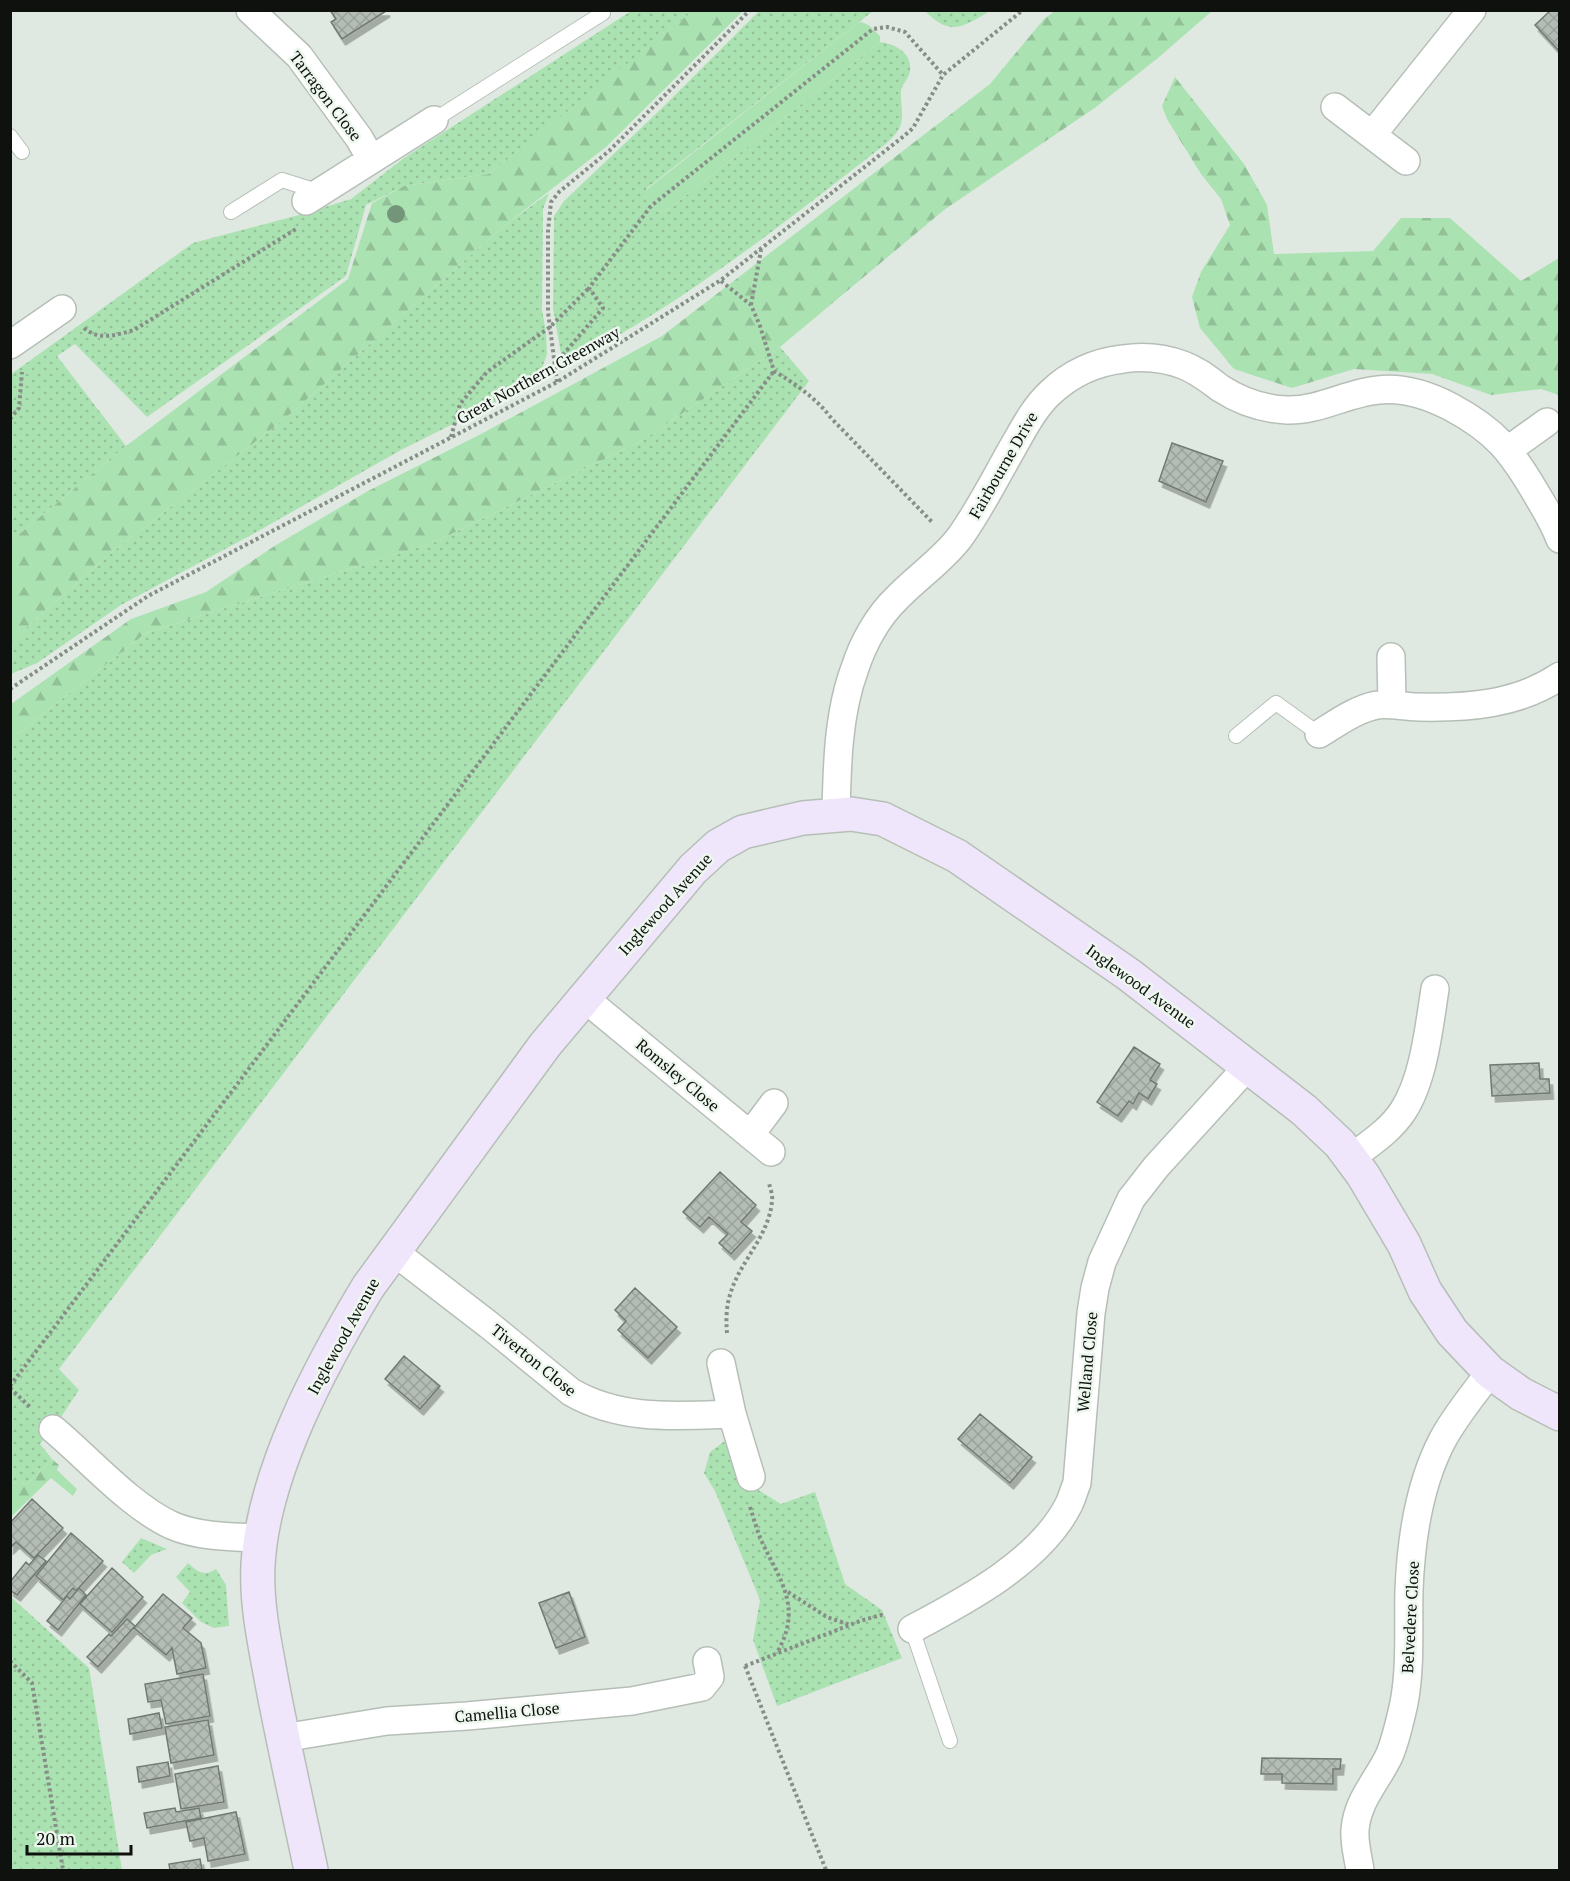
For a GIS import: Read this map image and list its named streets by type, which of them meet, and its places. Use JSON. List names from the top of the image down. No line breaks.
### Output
{"streets":{"street":["Tarragon Close","Fairbourne Drive","Inglewood Avenue","Romsley Close","Tiverton Close","Welland Close","Belvedere Close","Camellia Close"],"path":["Great Northern Greenway"]},"crossings":[["Fairbourne Drive","Inglewood Avenue"],["Inglewood Avenue","Romsley Close"],["Inglewood Avenue","Tiverton Close"],["Inglewood Avenue","Welland Close"],["Inglewood Avenue","Belvedere Close"],["Inglewood Avenue","Camellia Close"]],"scale_bar":"20 m"}
